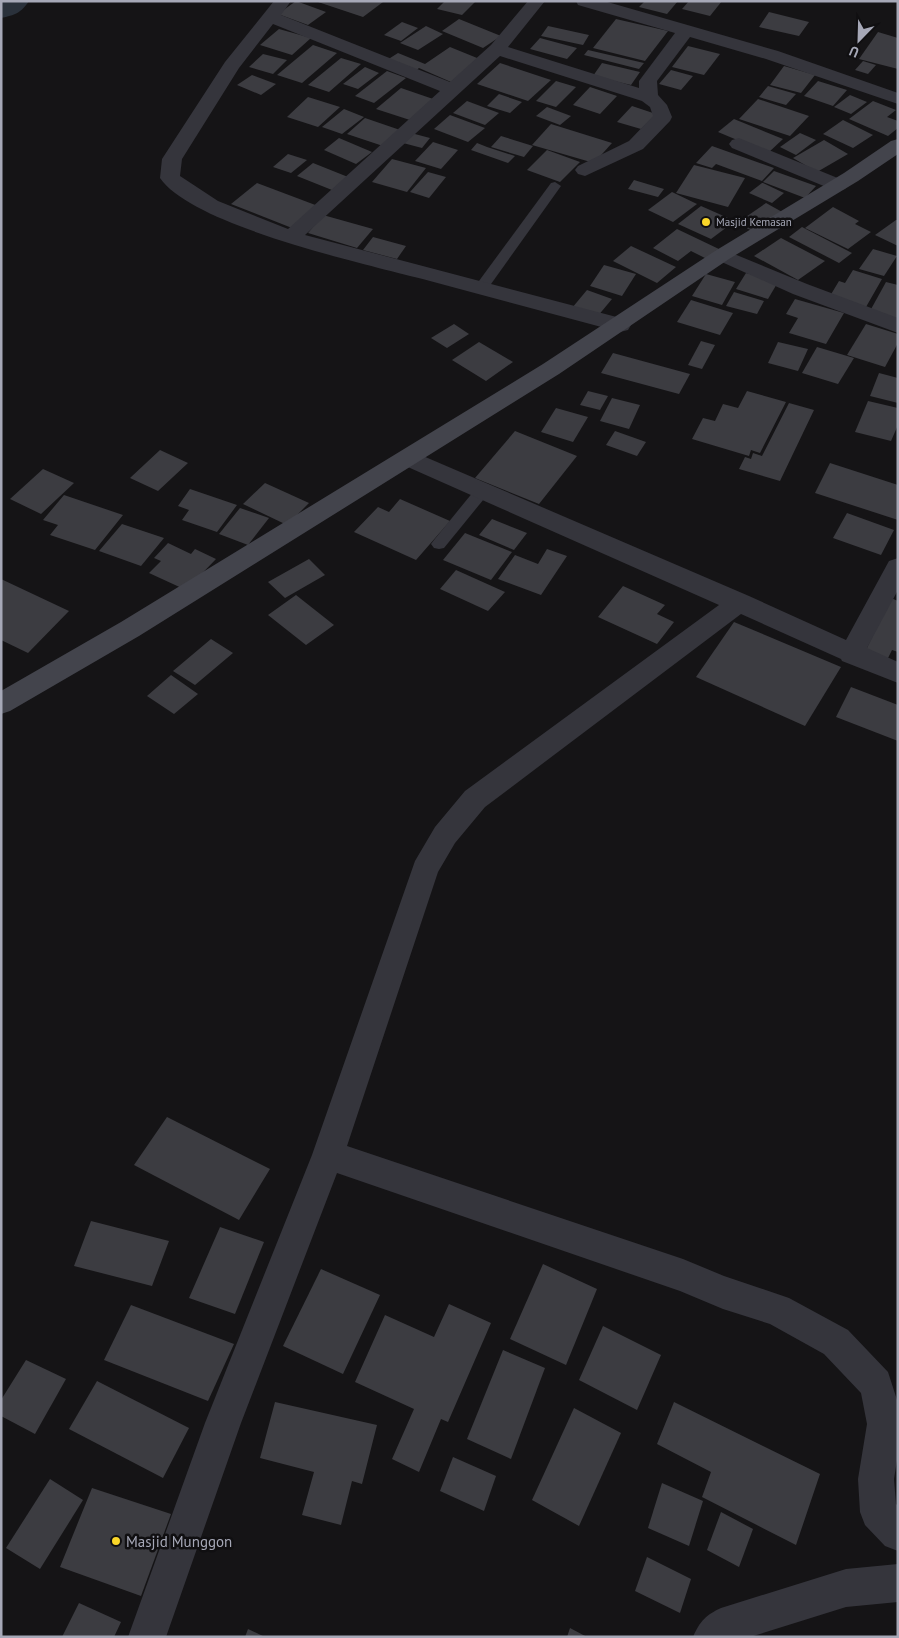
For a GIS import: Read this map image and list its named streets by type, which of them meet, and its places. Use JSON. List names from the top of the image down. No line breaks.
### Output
{"places":["Masjid Kemasan","Masjid Munggon"],"north":"bottom left"}
